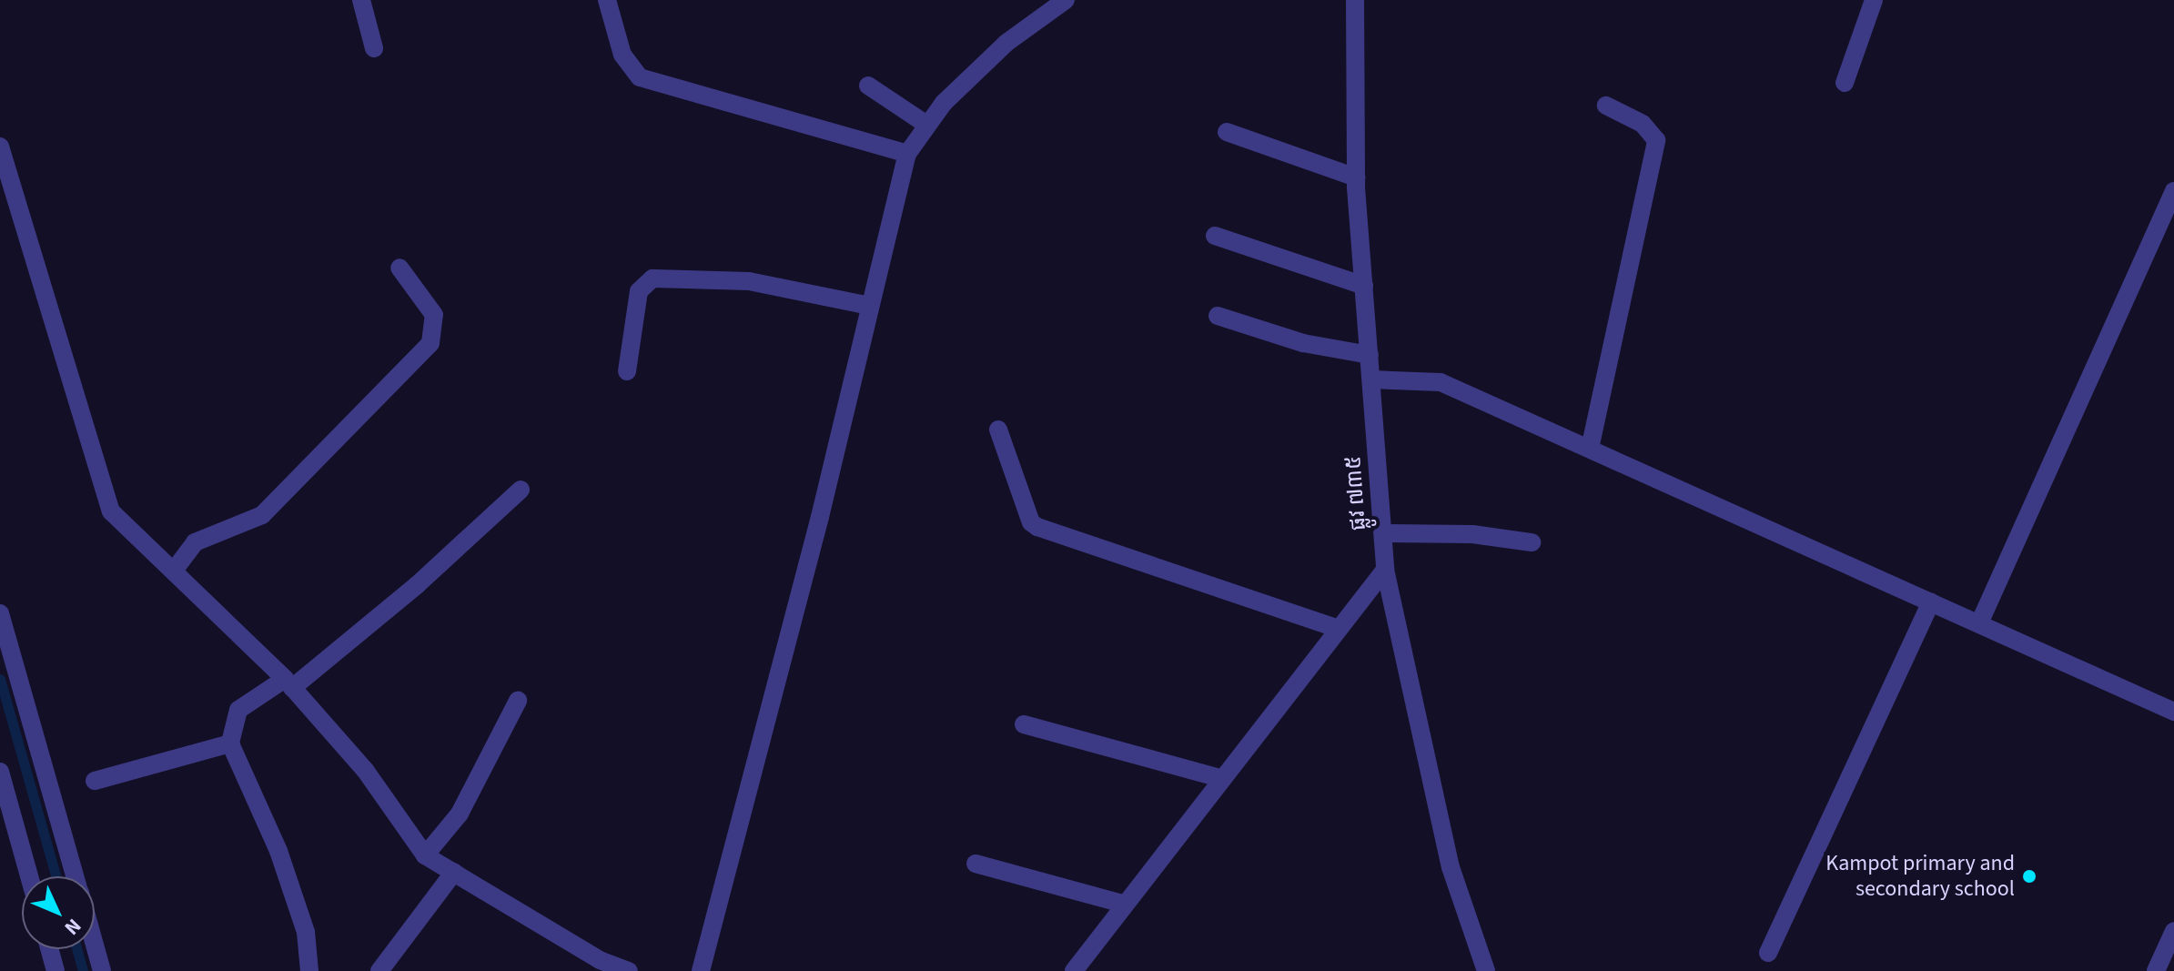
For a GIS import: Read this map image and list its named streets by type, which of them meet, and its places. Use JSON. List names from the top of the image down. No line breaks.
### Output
{"streets":{"street":["ផ្លូវ ៧៣៥"]},"places":["Kampot primary and secondary school"],"north":"bottom right"}
